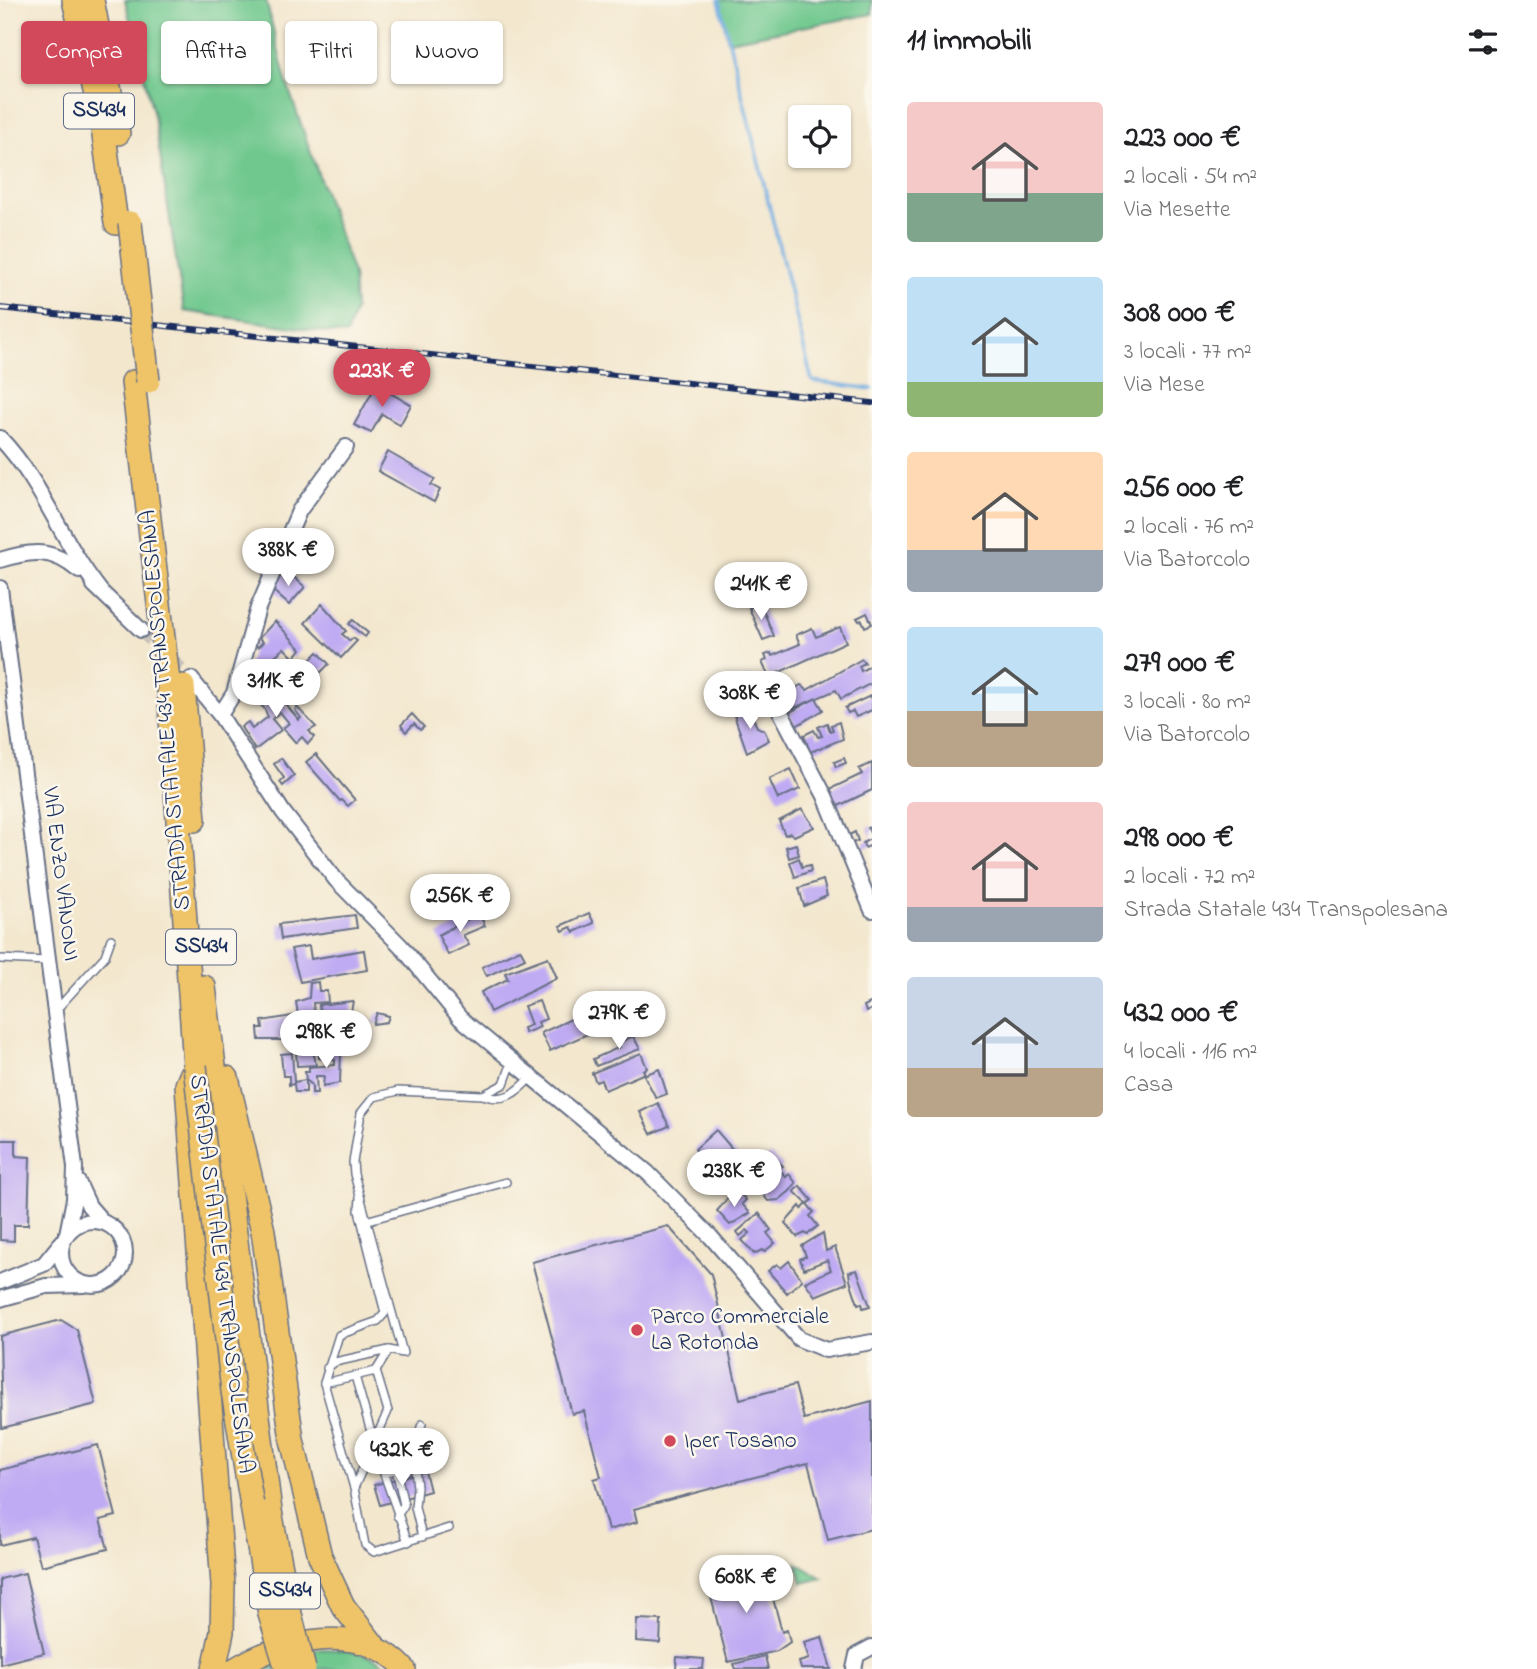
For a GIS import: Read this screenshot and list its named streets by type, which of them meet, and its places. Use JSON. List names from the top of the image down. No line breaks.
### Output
{"streets":{"highway":["SS434","STRADA STATALE 434 TRANSPOLESANA"],"street":["VIA ENZO VANONI"]},"places":["Parco Commerciale La Rotonda","Iper Tosano"],"page":{"heading":"11 immobili","chip":["Compra","Affitta","Filtri","Nuovo"],"list":[{"name":"223 000 €","note":"2 locali · 54 m² · Via Mesette"},{"name":"308 000 €","note":"3 locali · 77 m² · Via Mese"},{"name":"256 000 €","note":"2 locali · 76 m² · Via Batorcolo"},{"name":"279 000 €","note":"3 locali · 80 m² · Via Batorcolo"},{"name":"298 000 €","note":"2 locali · 72 m² · Strada Statale 434 Transpolesana"},{"name":"432 000 €","note":"4 locali · 116 m² · Casa"}],"price":["223K €","388K €","241K €","311K €","308K €","256K €","279K €","298K €","238K €","432K €","608K €"]}}
